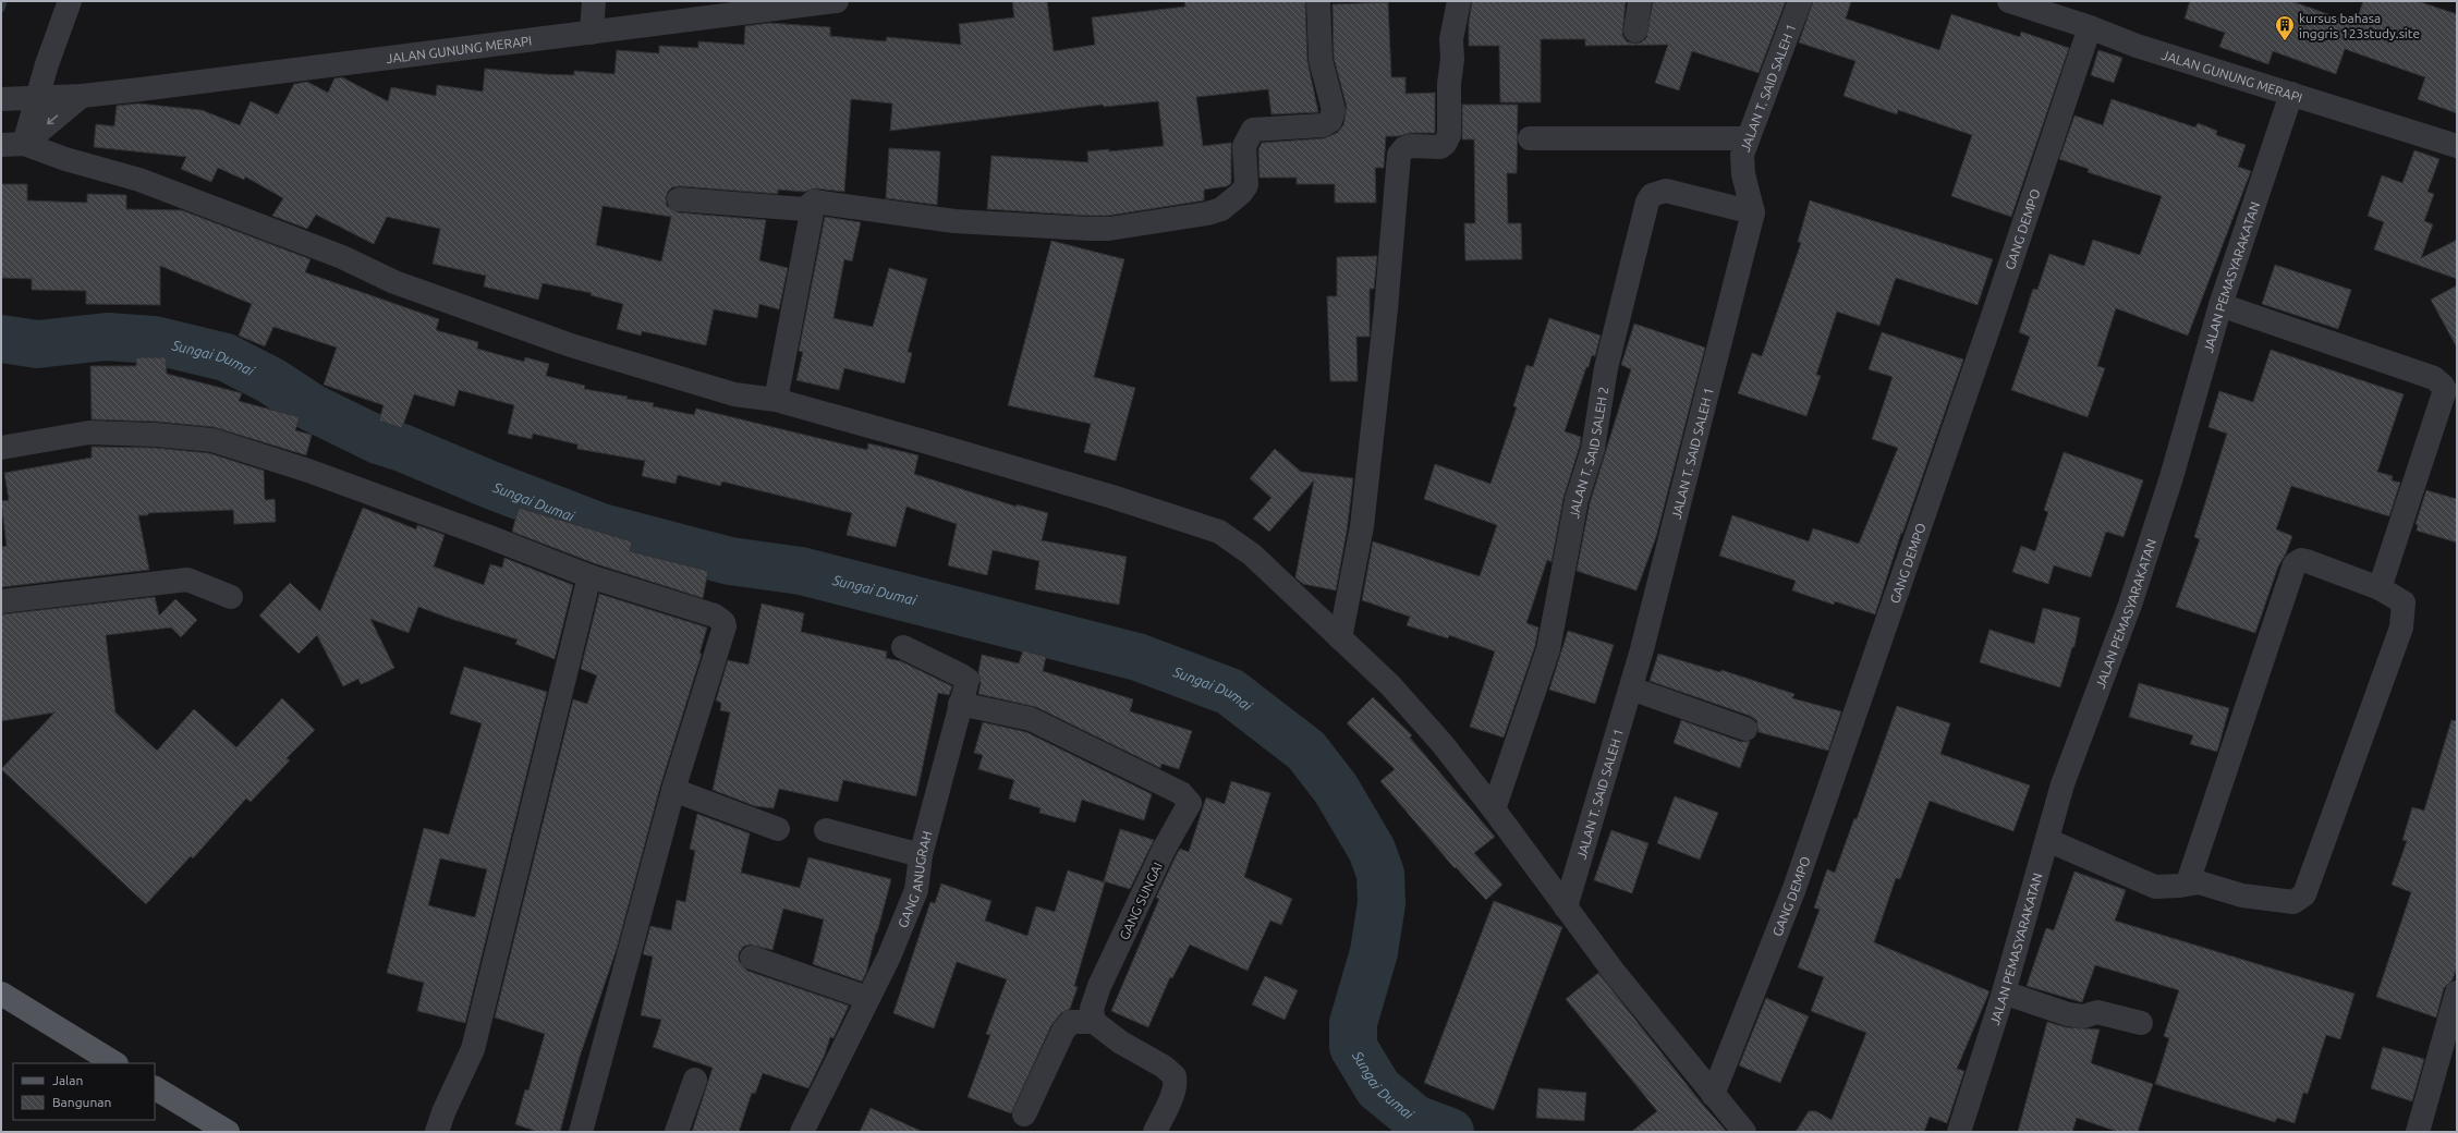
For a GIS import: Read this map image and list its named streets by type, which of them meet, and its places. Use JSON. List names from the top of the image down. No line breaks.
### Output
{"streets":{"street":["JALAN GUNUNG MERAPI","JALAN T. SAID SALEH 1","GANG DEMPO","JALAN PEMASYARAKATAN","JALAN T. SAID SALEH 2","GANG ANUGRAH","GANG SUNGAI"]},"crossings":[["JALAN GUNUNG MERAPI","GANG DEMPO"],["JALAN GUNUNG MERAPI","JALAN PEMASYARAKATAN"],["JALAN T. SAID SALEH 1","JALAN T. SAID SALEH 2"],["GANG ANUGRAH","GANG SUNGAI"]],"water":["Sungai Dumai"],"places":{"building":["kursus bahasa inggris 123study.site"]},"legend":["Jalan","Bangunan"]}
